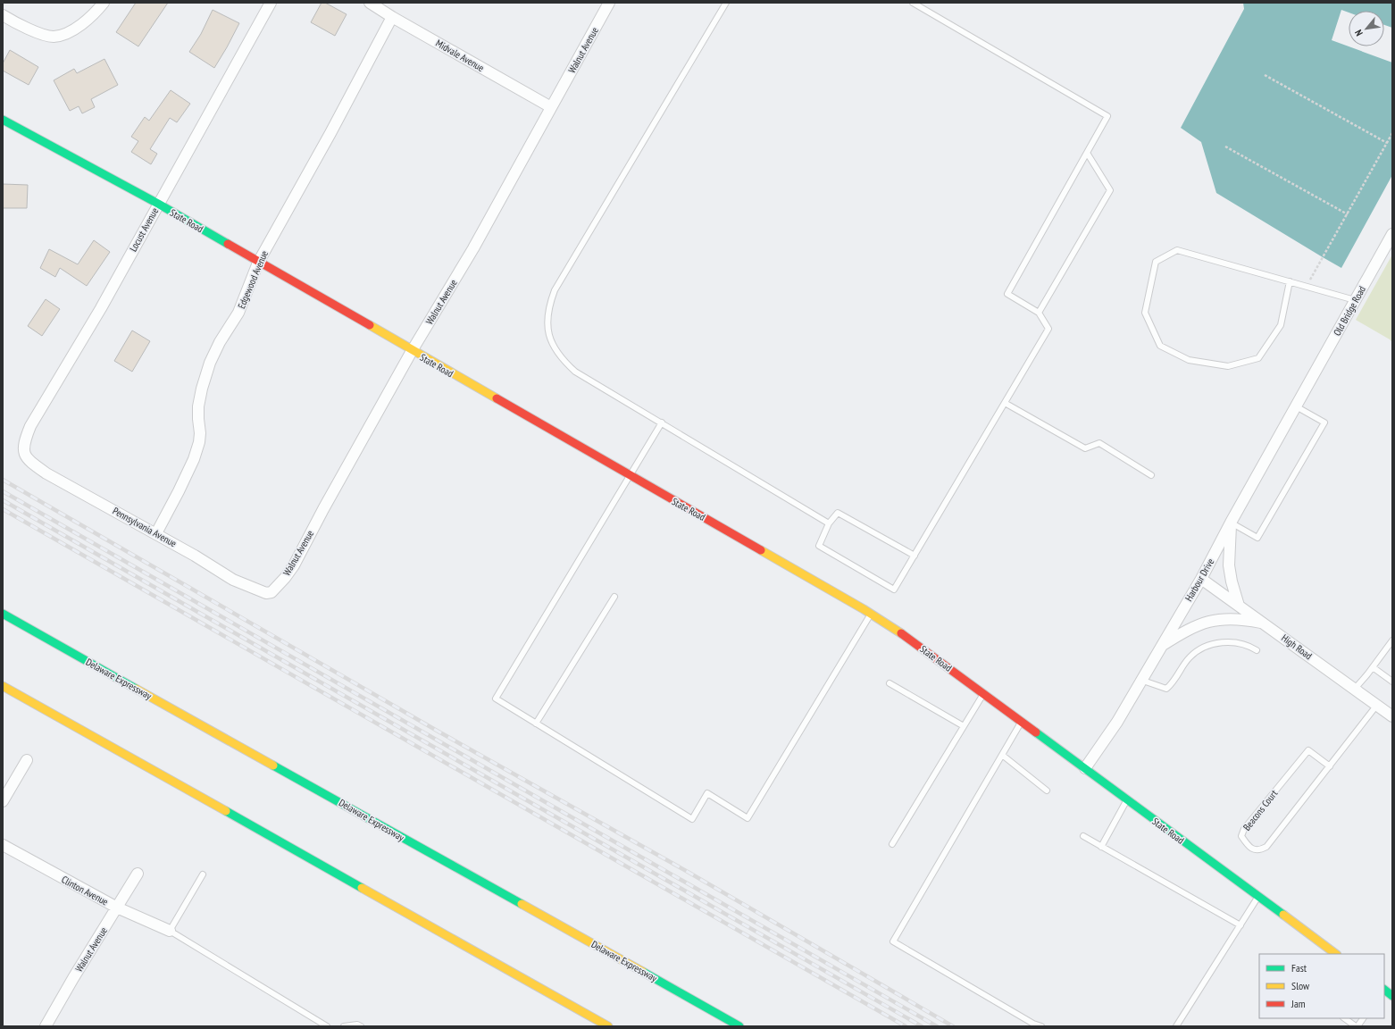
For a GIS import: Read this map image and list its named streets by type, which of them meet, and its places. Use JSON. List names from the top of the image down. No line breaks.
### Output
{"streets":{"main road":["State Road","Delaware Expressway"],"street":["Walnut Avenue","Midvale Avenue","Locust Avenue","Edgewood Avenue","Old Bridge Road","Pennsylvania Avenue","Harbour Drive","High Road","Clinton Avenue"],"lane":["Beacons Court"]},"crossings":[["Walnut Avenue","Midvale Avenue"],["Walnut Avenue","State Road"],["Walnut Avenue","Pennsylvania Avenue"],["Walnut Avenue","Clinton Avenue"],["Midvale Avenue","Edgewood Avenue"],["State Road","Locust Avenue"],["State Road","Edgewood Avenue"],["State Road","Harbour Drive"],["Locust Avenue","Pennsylvania Avenue"],["Edgewood Avenue","Pennsylvania Avenue"],["Old Bridge Road","Harbour Drive"],["Harbour Drive","High Road"],["High Road","Beacons Court"]],"legend":["Fast","Slow","Jam"],"north":"bottom left"}
